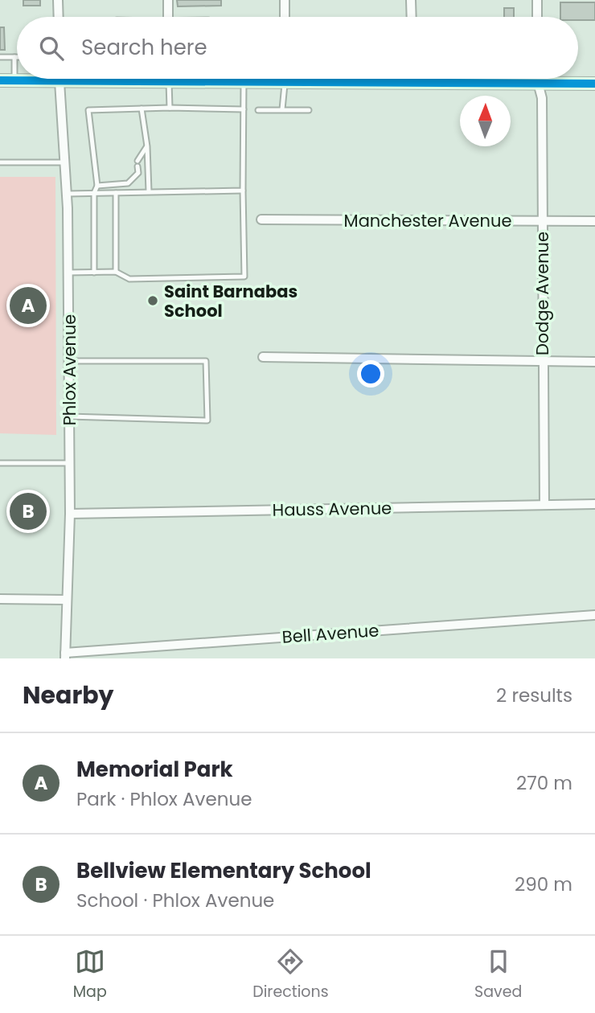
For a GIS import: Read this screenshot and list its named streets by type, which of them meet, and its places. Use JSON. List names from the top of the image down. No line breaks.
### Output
{"streets":{"street":["Manchester Avenue","Dodge Avenue","Phlox Avenue","Hauss Avenue","Bell Avenue"]},"crossings":[["Manchester Avenue","Dodge Avenue"],["Dodge Avenue","Hauss Avenue"],["Phlox Avenue","Hauss Avenue"],["Phlox Avenue","Bell Avenue"]],"places":["Saint Barnabas School"],"north":"top","page":{"search":"Search here","pins":["A","B"],"heading":["Nearby","2 results"],"list":[{"mark":"A","name":"Memorial Park","note":"Park · Phlox Avenue","value":"270 m"},{"mark":"B","name":"Bellview Elementary School","note":"School · Phlox Avenue","value":"290 m"}],"nav":["Map","Directions","Saved"]}}
